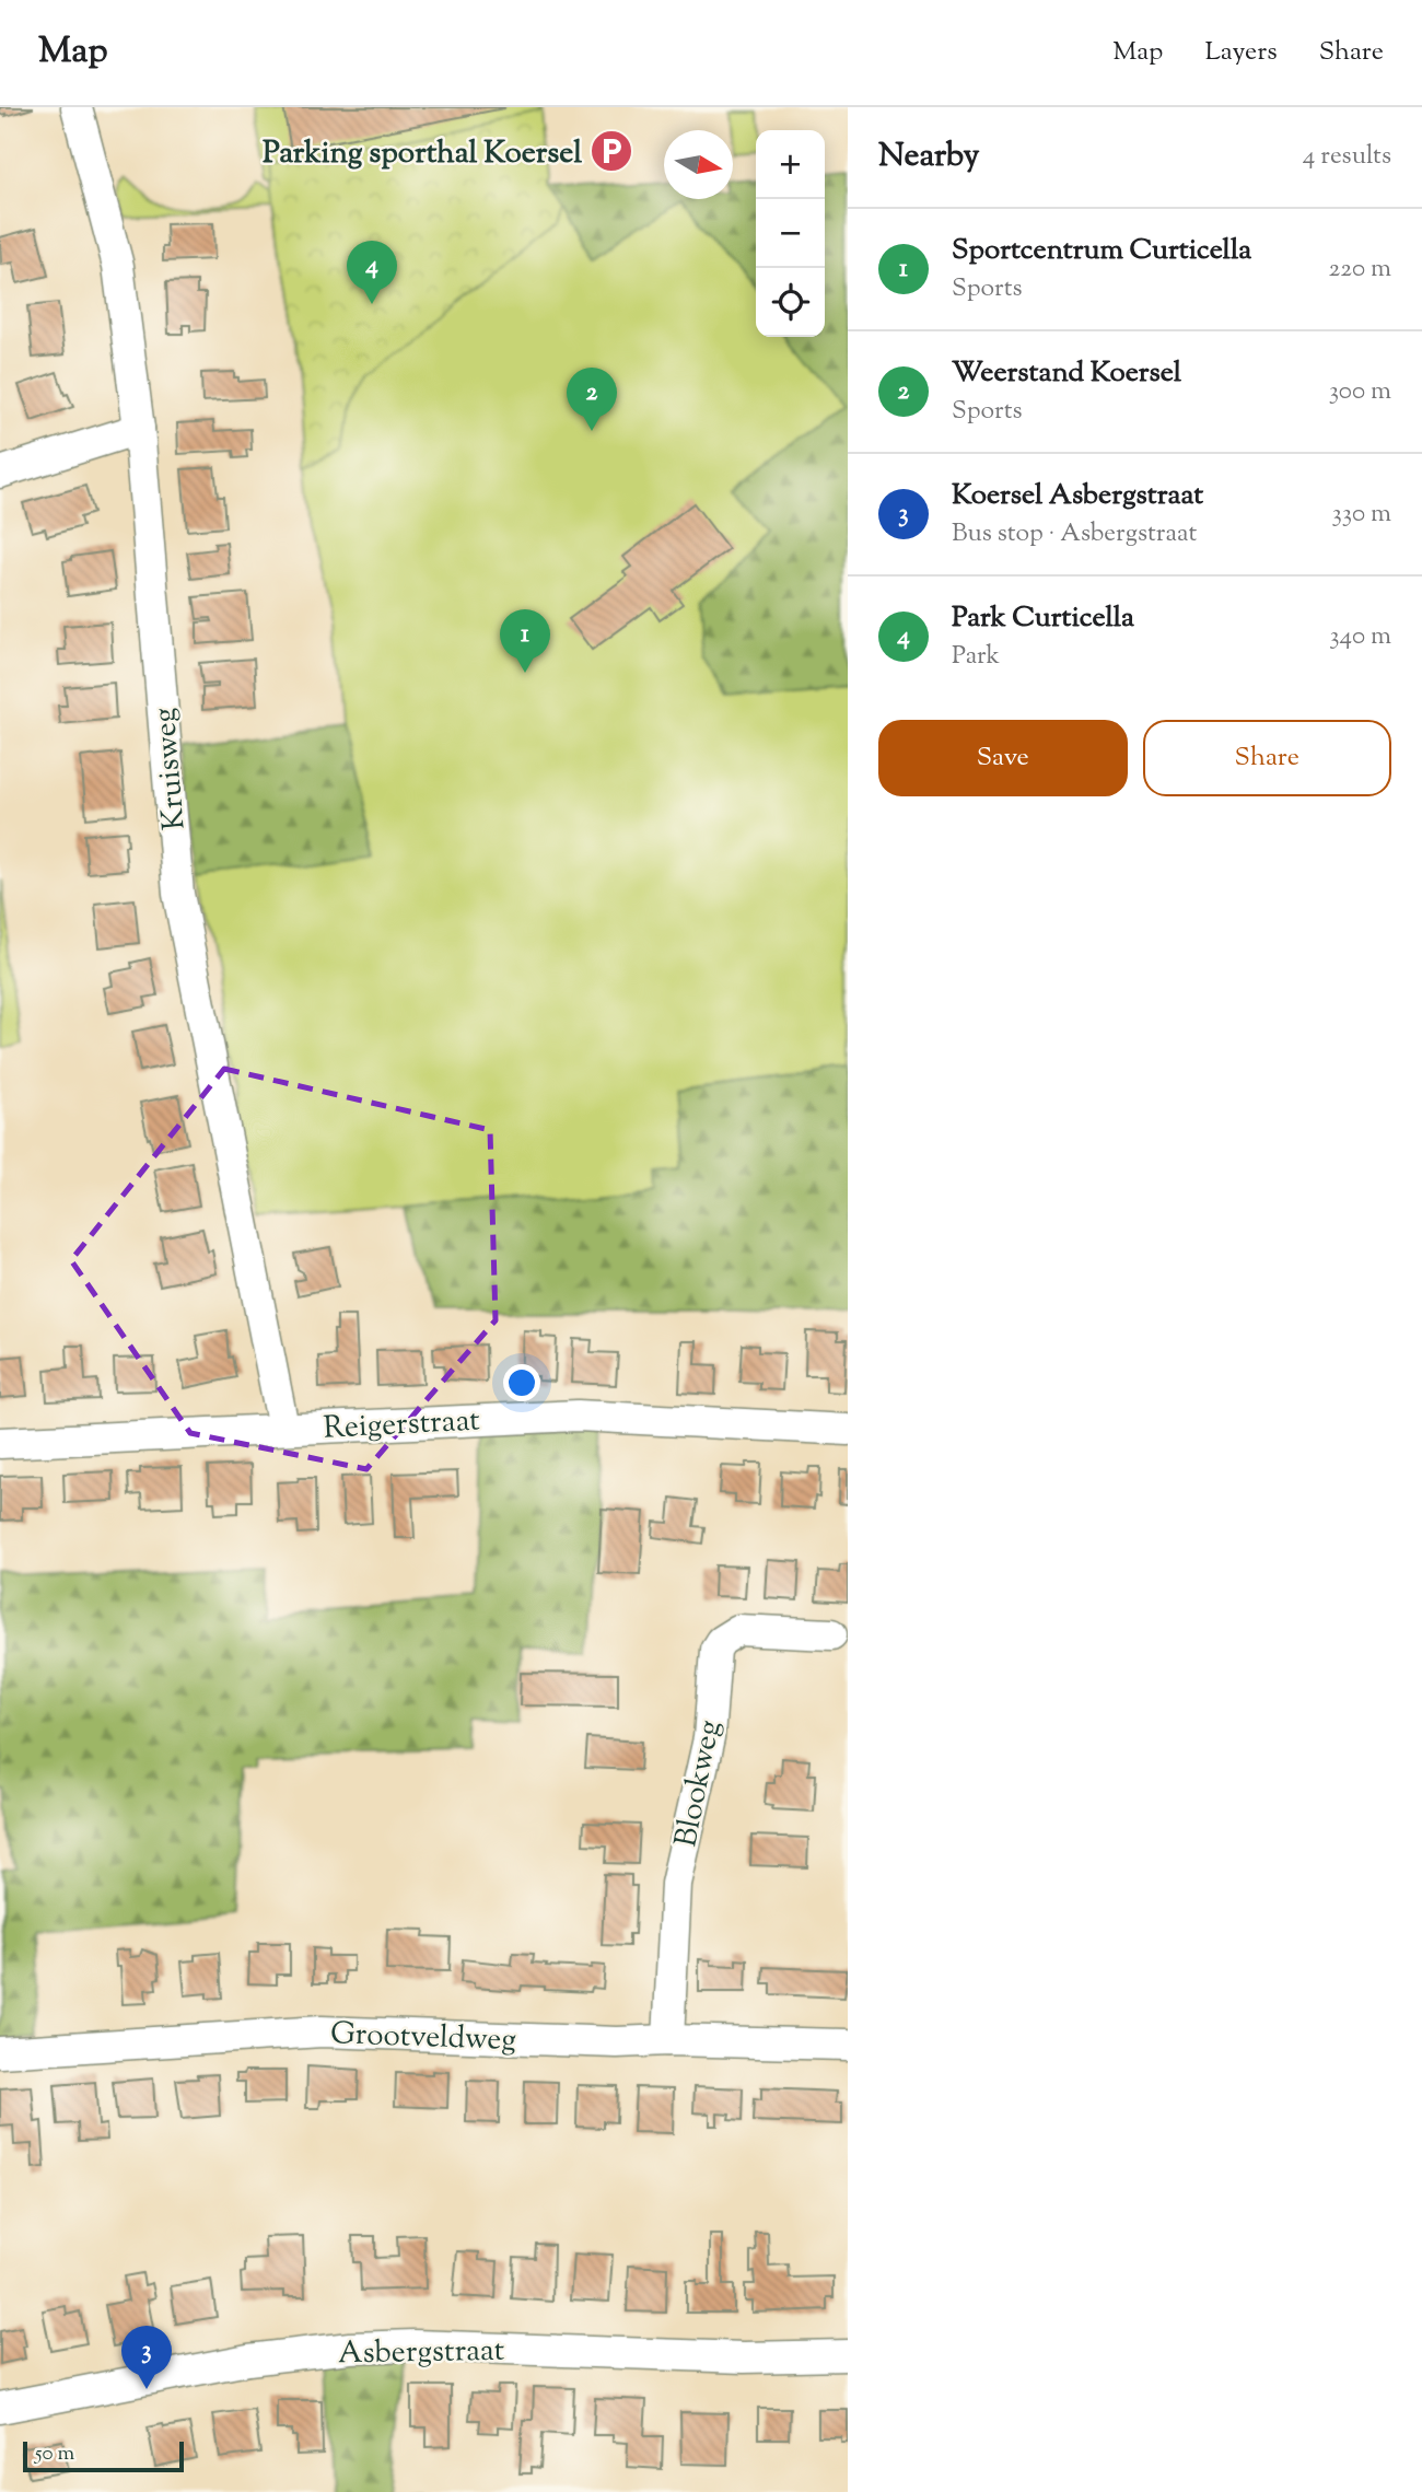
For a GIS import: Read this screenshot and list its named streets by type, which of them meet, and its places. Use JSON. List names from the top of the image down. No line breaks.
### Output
{"streets":{"street":["Kruisweg","Reigerstraat","Blookweg","Grootveldweg","Asbergstraat"]},"crossings":[["Kruisweg","Reigerstraat"],["Blookweg","Grootveldweg"]],"places":{"parking":["Parking sporthal Koersel"]},"scale_bar":"50 m","north":"right","page":{"header":"Map","nav":["Map","Layers","Share"],"heading":["Nearby","4 results"],"map_buttons":["+","−"],"list":[{"mark":"1","name":"Sportcentrum Curticella","note":"Sports","value":"220 m"},{"mark":"2","name":"Weerstand Koersel","note":"Sports","value":"300 m"},{"mark":"3","name":"Koersel Asbergstraat","note":"Bus stop · Asbergstraat","value":"330 m"},{"mark":"4","name":"Park Curticella","note":"Park","value":"340 m"}],"pins":["4","2","1","3"],"buttons":["Save","Share"],"scale":"50 m"}}
